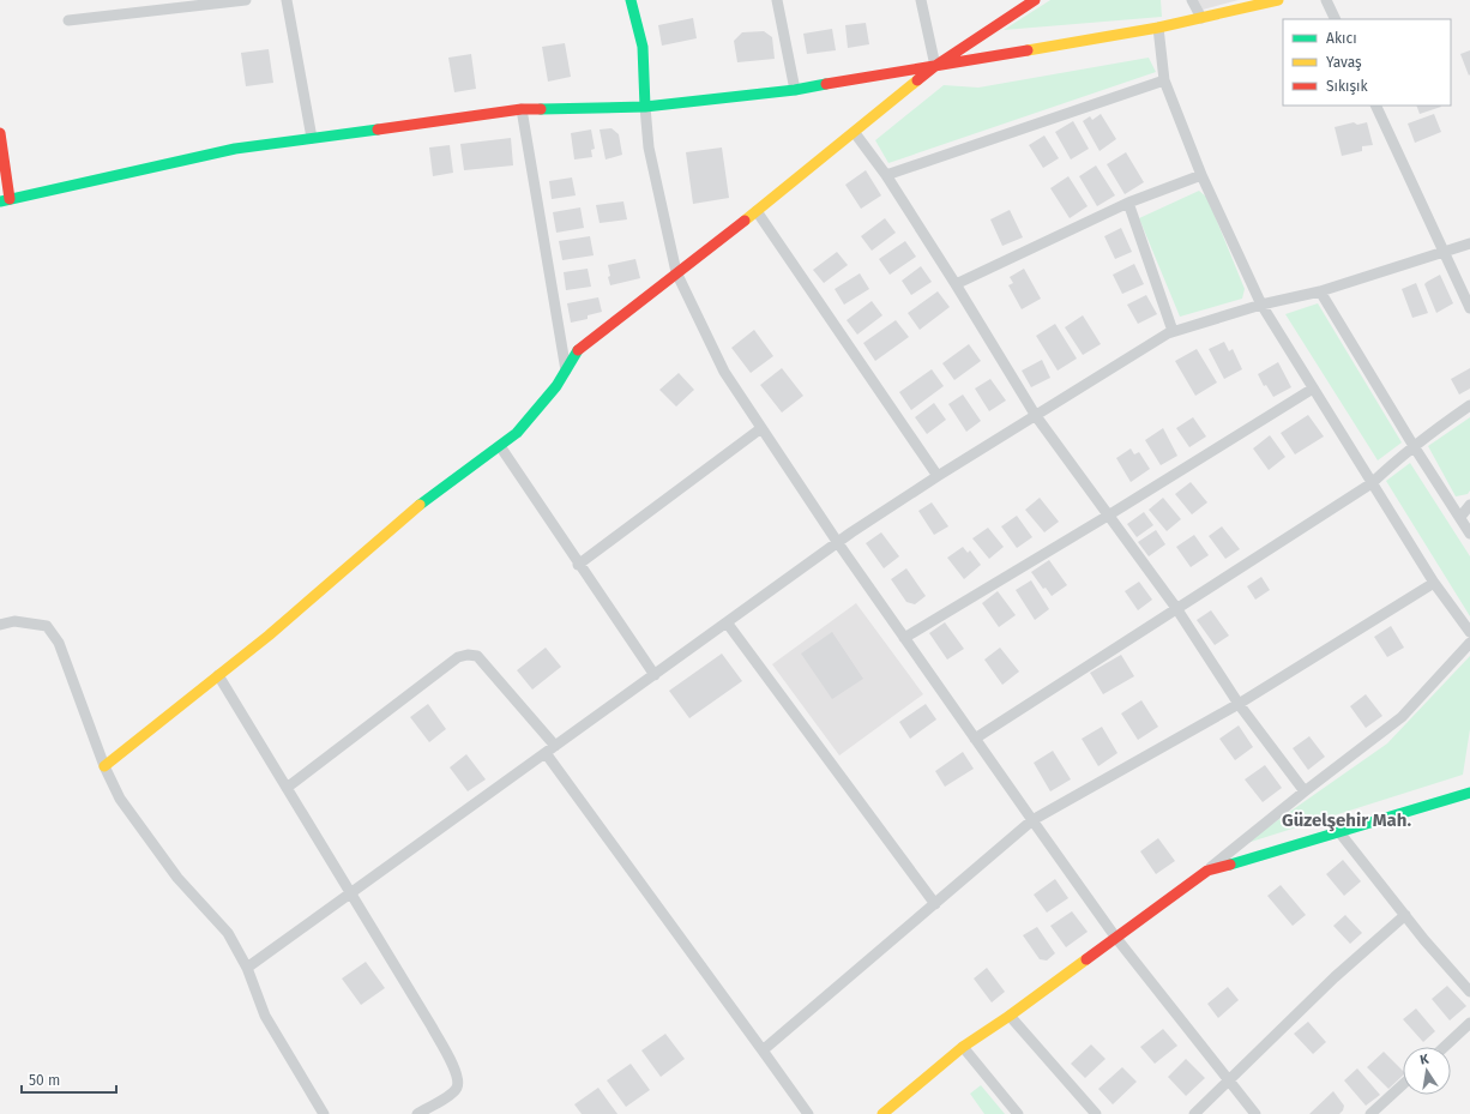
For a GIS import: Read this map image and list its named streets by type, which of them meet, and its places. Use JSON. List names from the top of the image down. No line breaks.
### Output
{"districts":["Güzelşehir Mah."],"legend":["Akıcı","Yavaş","Sıkışık"],"scale_bar":"50 m","north":"top"}
